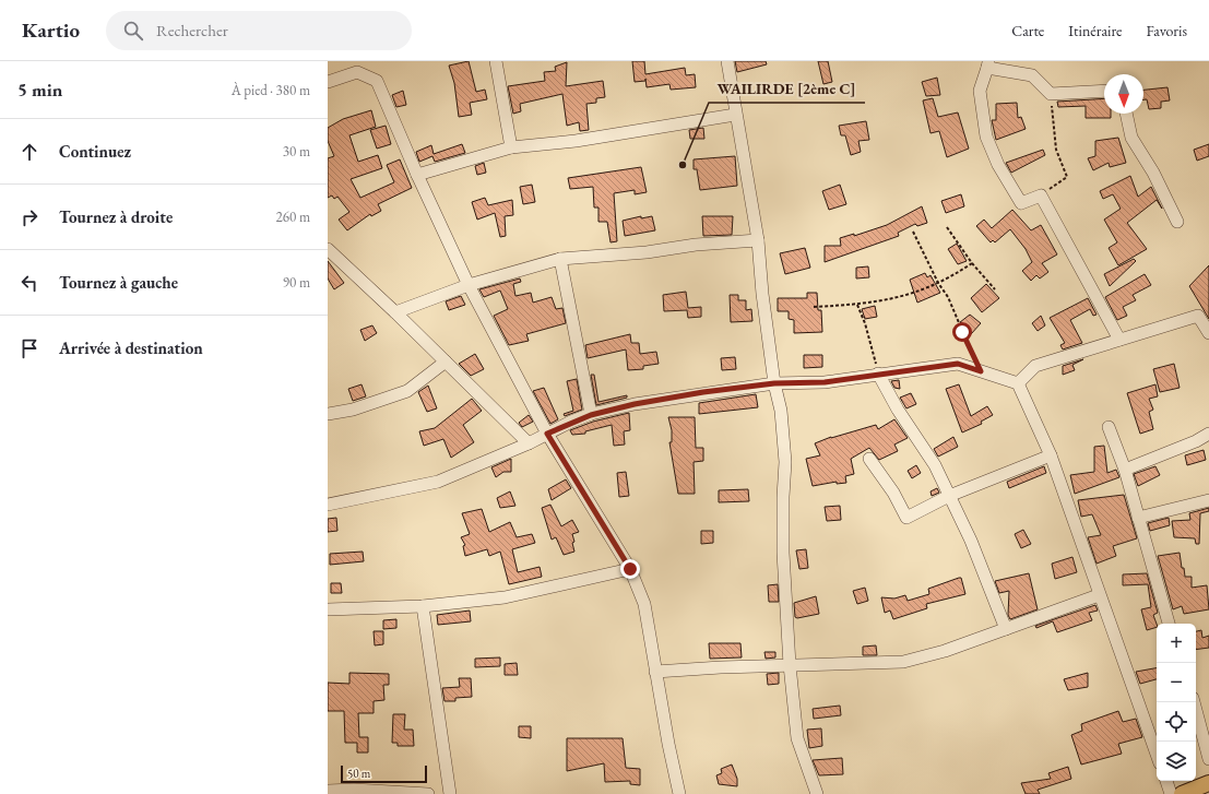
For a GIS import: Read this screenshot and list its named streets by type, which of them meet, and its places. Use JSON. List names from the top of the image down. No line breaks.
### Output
{"places":["WAILIRDE [2ème C]"],"scale_bar":"50 m","north":"bottom","page":{"header":"Kartio","search":"Rechercher","nav":["Carte","Itinéraire","Favoris"],"heading":["5 min","À pied · 380 m"],"list":[["Continuez","30 m"],["Tournez à droite","260 m"],["Tournez à gauche","90 m"],"Arrivée à destination"],"map_buttons":["+","−"],"scale":"50 m"}}
